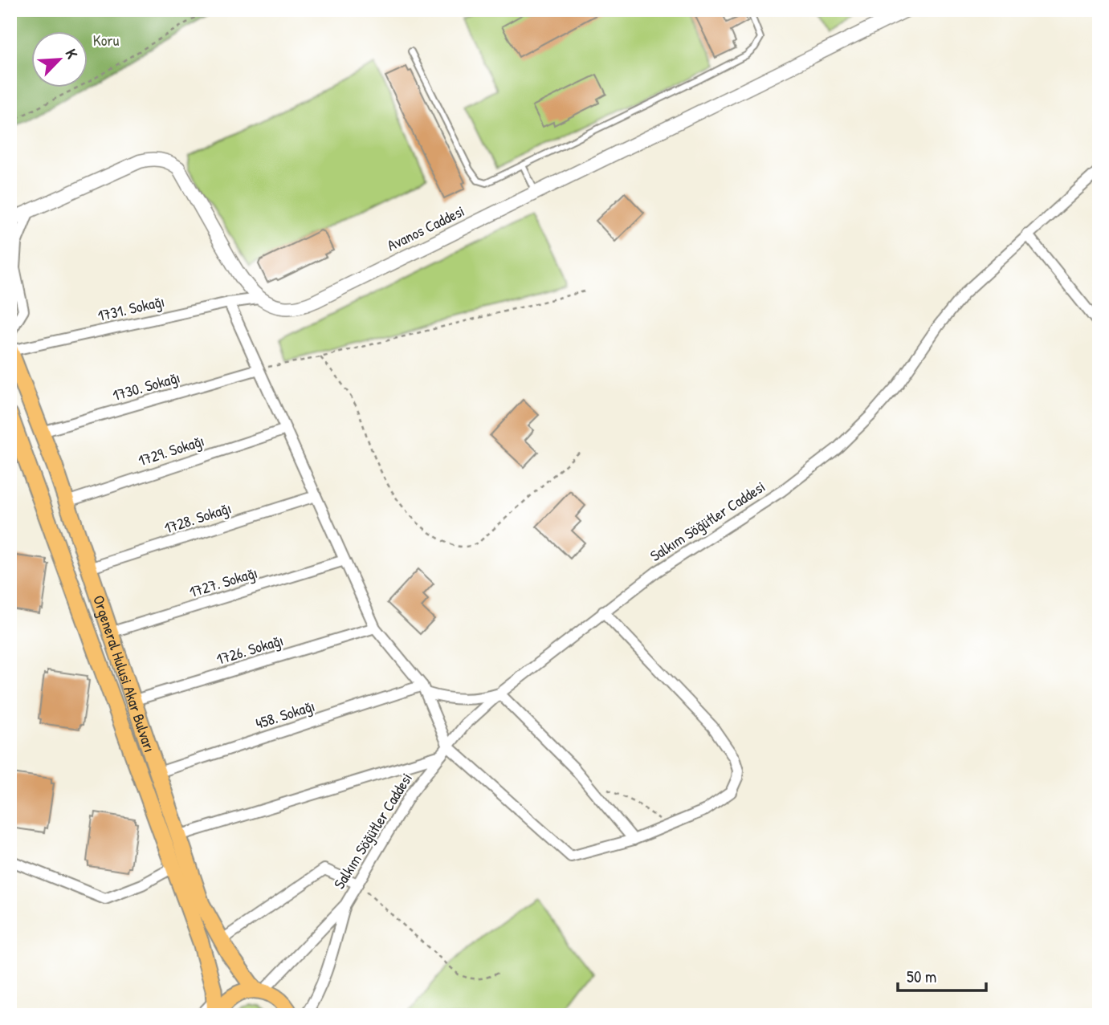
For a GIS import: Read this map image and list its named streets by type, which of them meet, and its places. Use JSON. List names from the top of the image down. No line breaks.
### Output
{"streets":{"main road":["Orgeneral Hulusi Akar Bulvarı"],"street":["Avanos Caddesi","1731. Sokağı","1730. Sokağı","1729. Sokağı","1728. Sokağı","Salkım Söğütler Caddesi","1727. Sokağı","1726. Sokağı","458. Sokağı"]},"crossings":[["Avanos Caddesi","1731. Sokağı"],["1731. Sokağı","Orgeneral Hulusi Akar Bulvarı"],["1730. Sokağı","Orgeneral Hulusi Akar Bulvarı"],["1729. Sokağı","Orgeneral Hulusi Akar Bulvarı"],["1728. Sokağı","Orgeneral Hulusi Akar Bulvarı"],["Salkım Söğütler Caddesi","Orgeneral Hulusi Akar Bulvarı"],["1727. Sokağı","Orgeneral Hulusi Akar Bulvarı"],["1726. Sokağı","Orgeneral Hulusi Akar Bulvarı"],["Orgeneral Hulusi Akar Bulvarı","458. Sokağı"]],"parks":["Koru"],"scale_bar":"50 m","north":"top right"}
